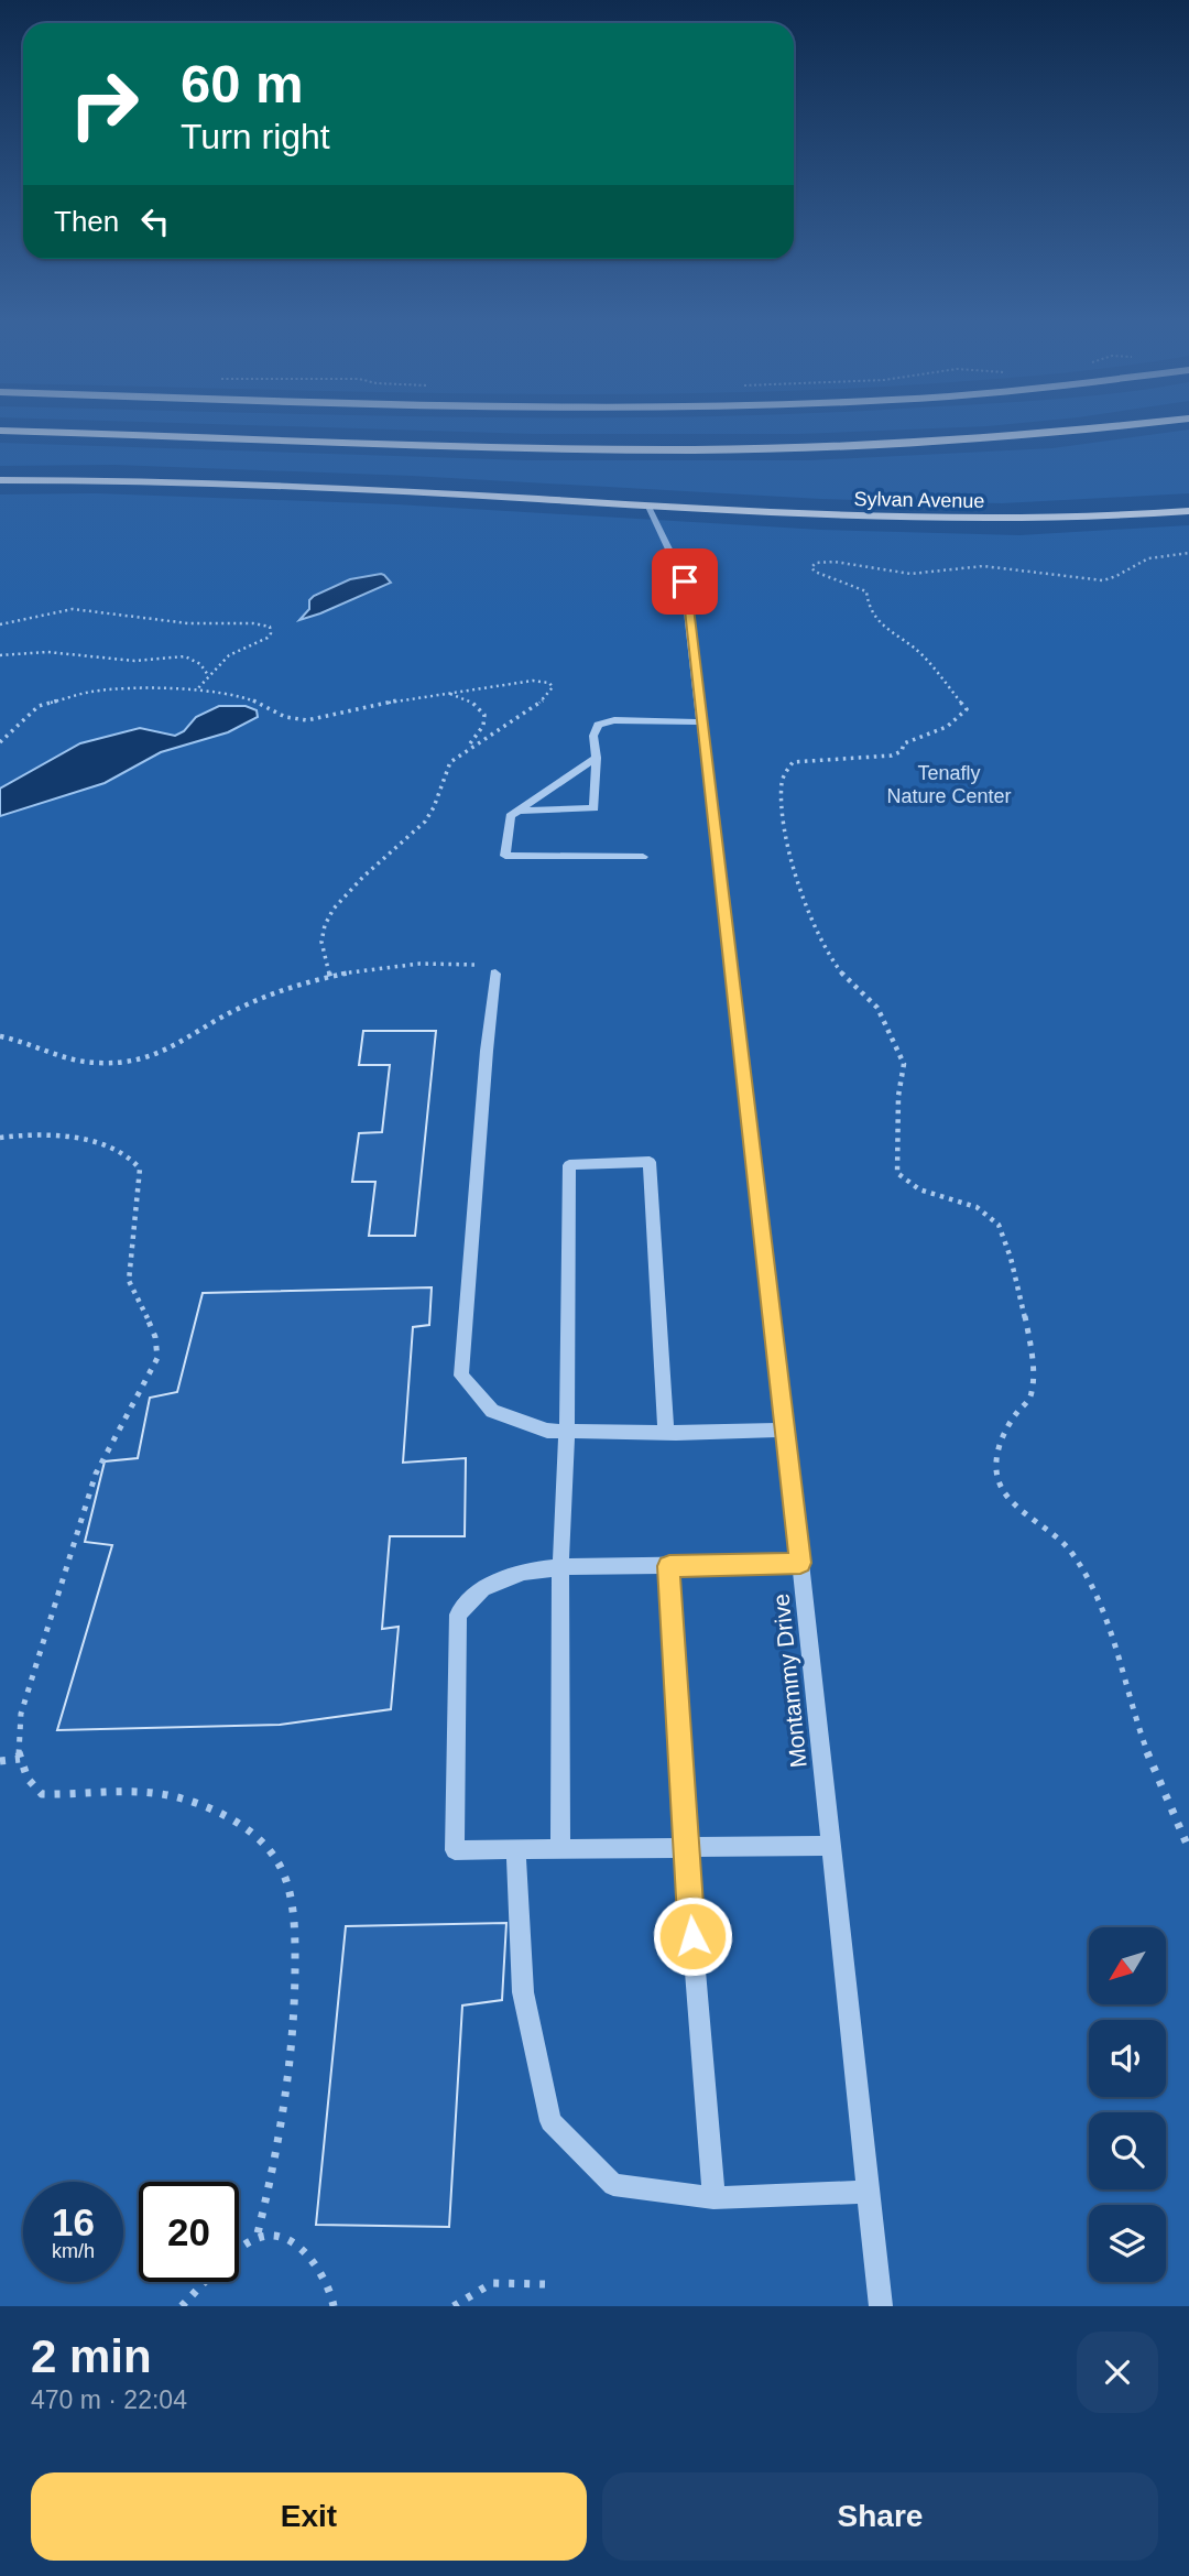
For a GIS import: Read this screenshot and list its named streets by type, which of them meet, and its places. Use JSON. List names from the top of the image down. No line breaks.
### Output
{"streets":{"main road":["Sylvan Avenue"],"street":["Montammy Drive"]},"crossings":[["Sylvan Avenue","Montammy Drive"]],"parks":["Tenafly Nature Center"],"north":"bottom left","page":{"turn":["60 m","Turn right"],"then":"Then","speed":"16 km/h","limit":"20","heading":["2 min","470 m · 22:04"],"buttons":["Exit","Share"]}}
